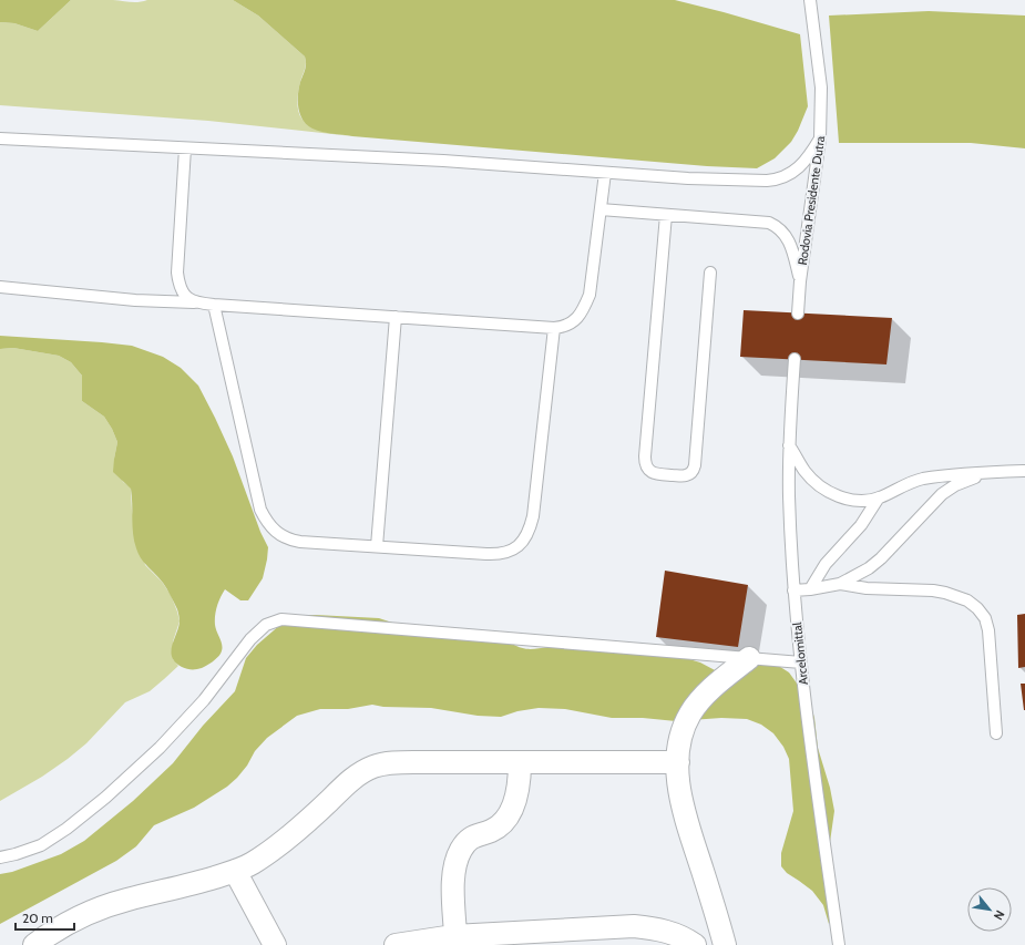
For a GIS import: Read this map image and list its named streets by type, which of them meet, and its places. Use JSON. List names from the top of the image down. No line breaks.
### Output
{"streets":{"lane":["Rodovia Presidente Dutra","Arcelomittal"]},"scale_bar":"20 m","north":"bottom right"}
